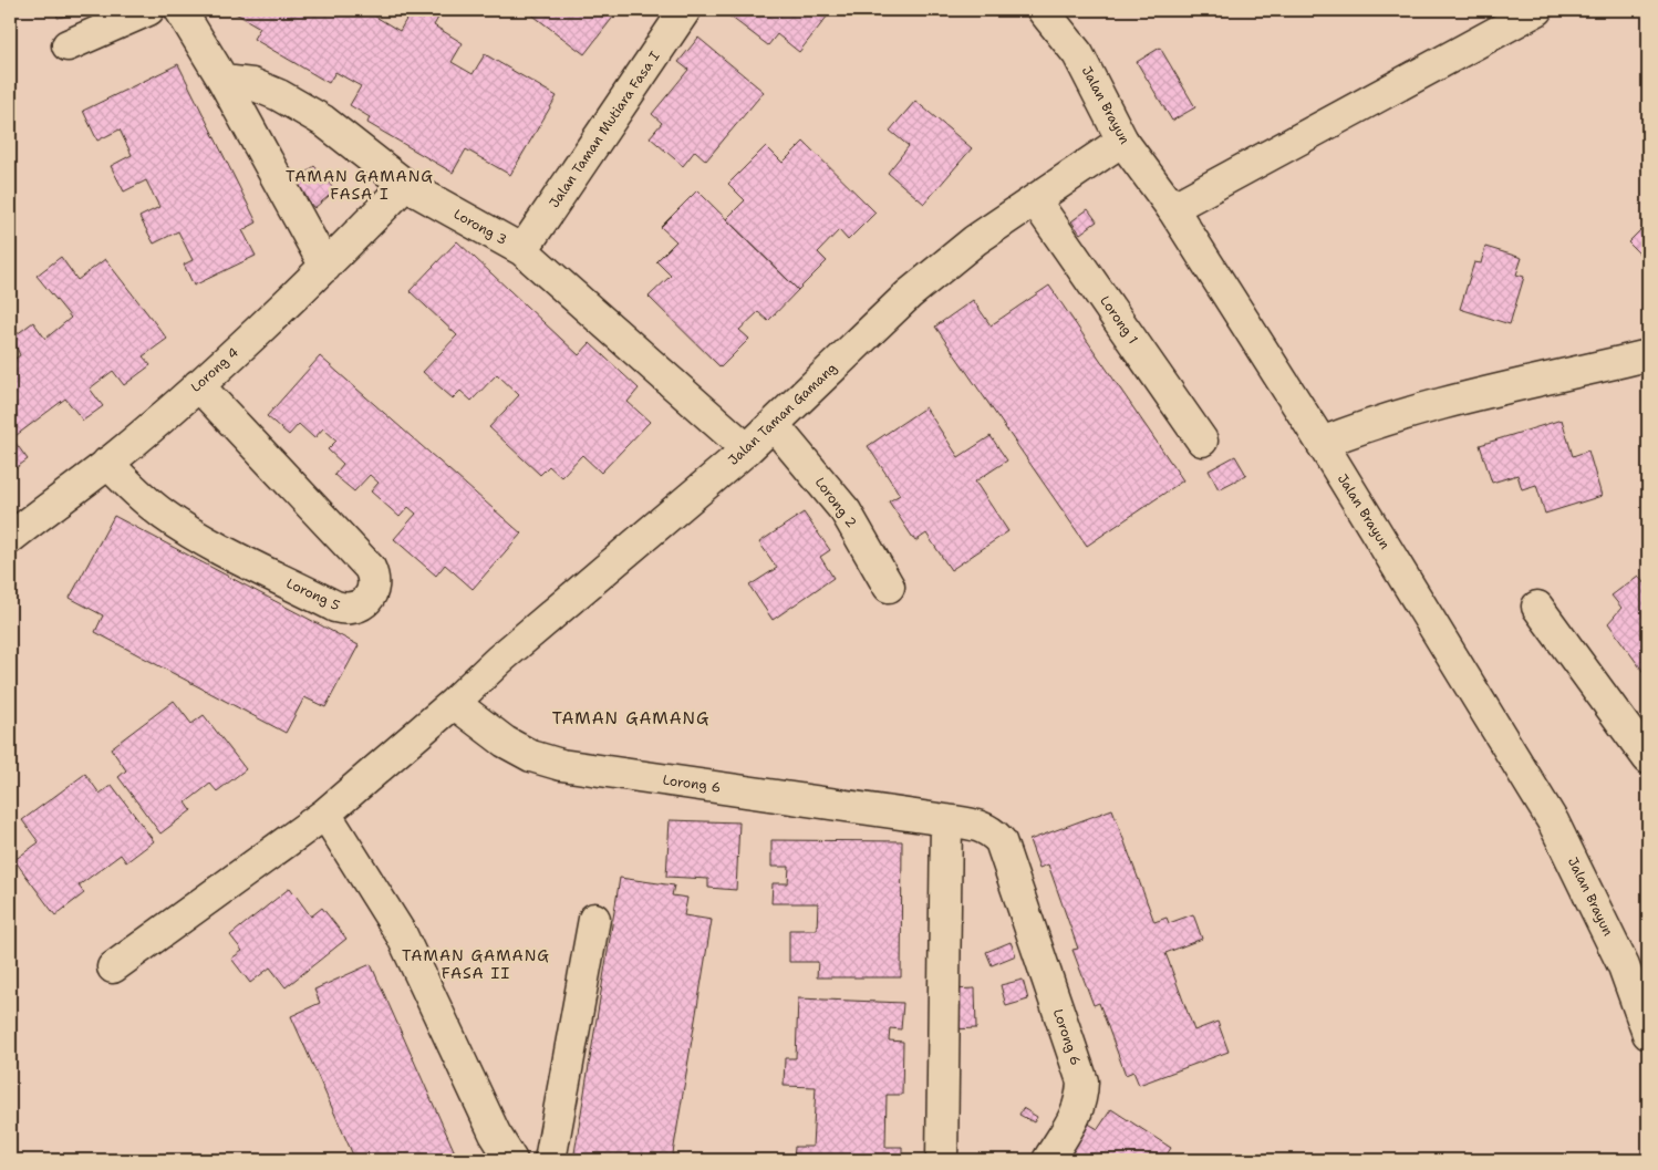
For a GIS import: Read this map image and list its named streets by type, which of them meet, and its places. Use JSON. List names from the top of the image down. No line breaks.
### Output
{"streets":{"street":["Jalan Brayun","Jalan Taman Mutiara Fasa I","Lorong 3","Lorong 1","Lorong 4","Jalan Taman Gamang","Lorong 2","Lorong 5","Lorong 6"]},"crossings":[["Jalan Brayun","Jalan Taman Gamang"],["Jalan Taman Mutiara Fasa I","Lorong 3"],["Lorong 3","Lorong 4"],["Lorong 3","Jalan Taman Gamang"],["Lorong 1","Jalan Taman Gamang"],["Lorong 4","Lorong 5"],["Jalan Taman Gamang","Lorong 2"],["Jalan Taman Gamang","Lorong 6"]],"districts":["TAMAN GAMANG FASA I","TAMAN GAMANG","TAMAN GAMANG FASA II"]}
